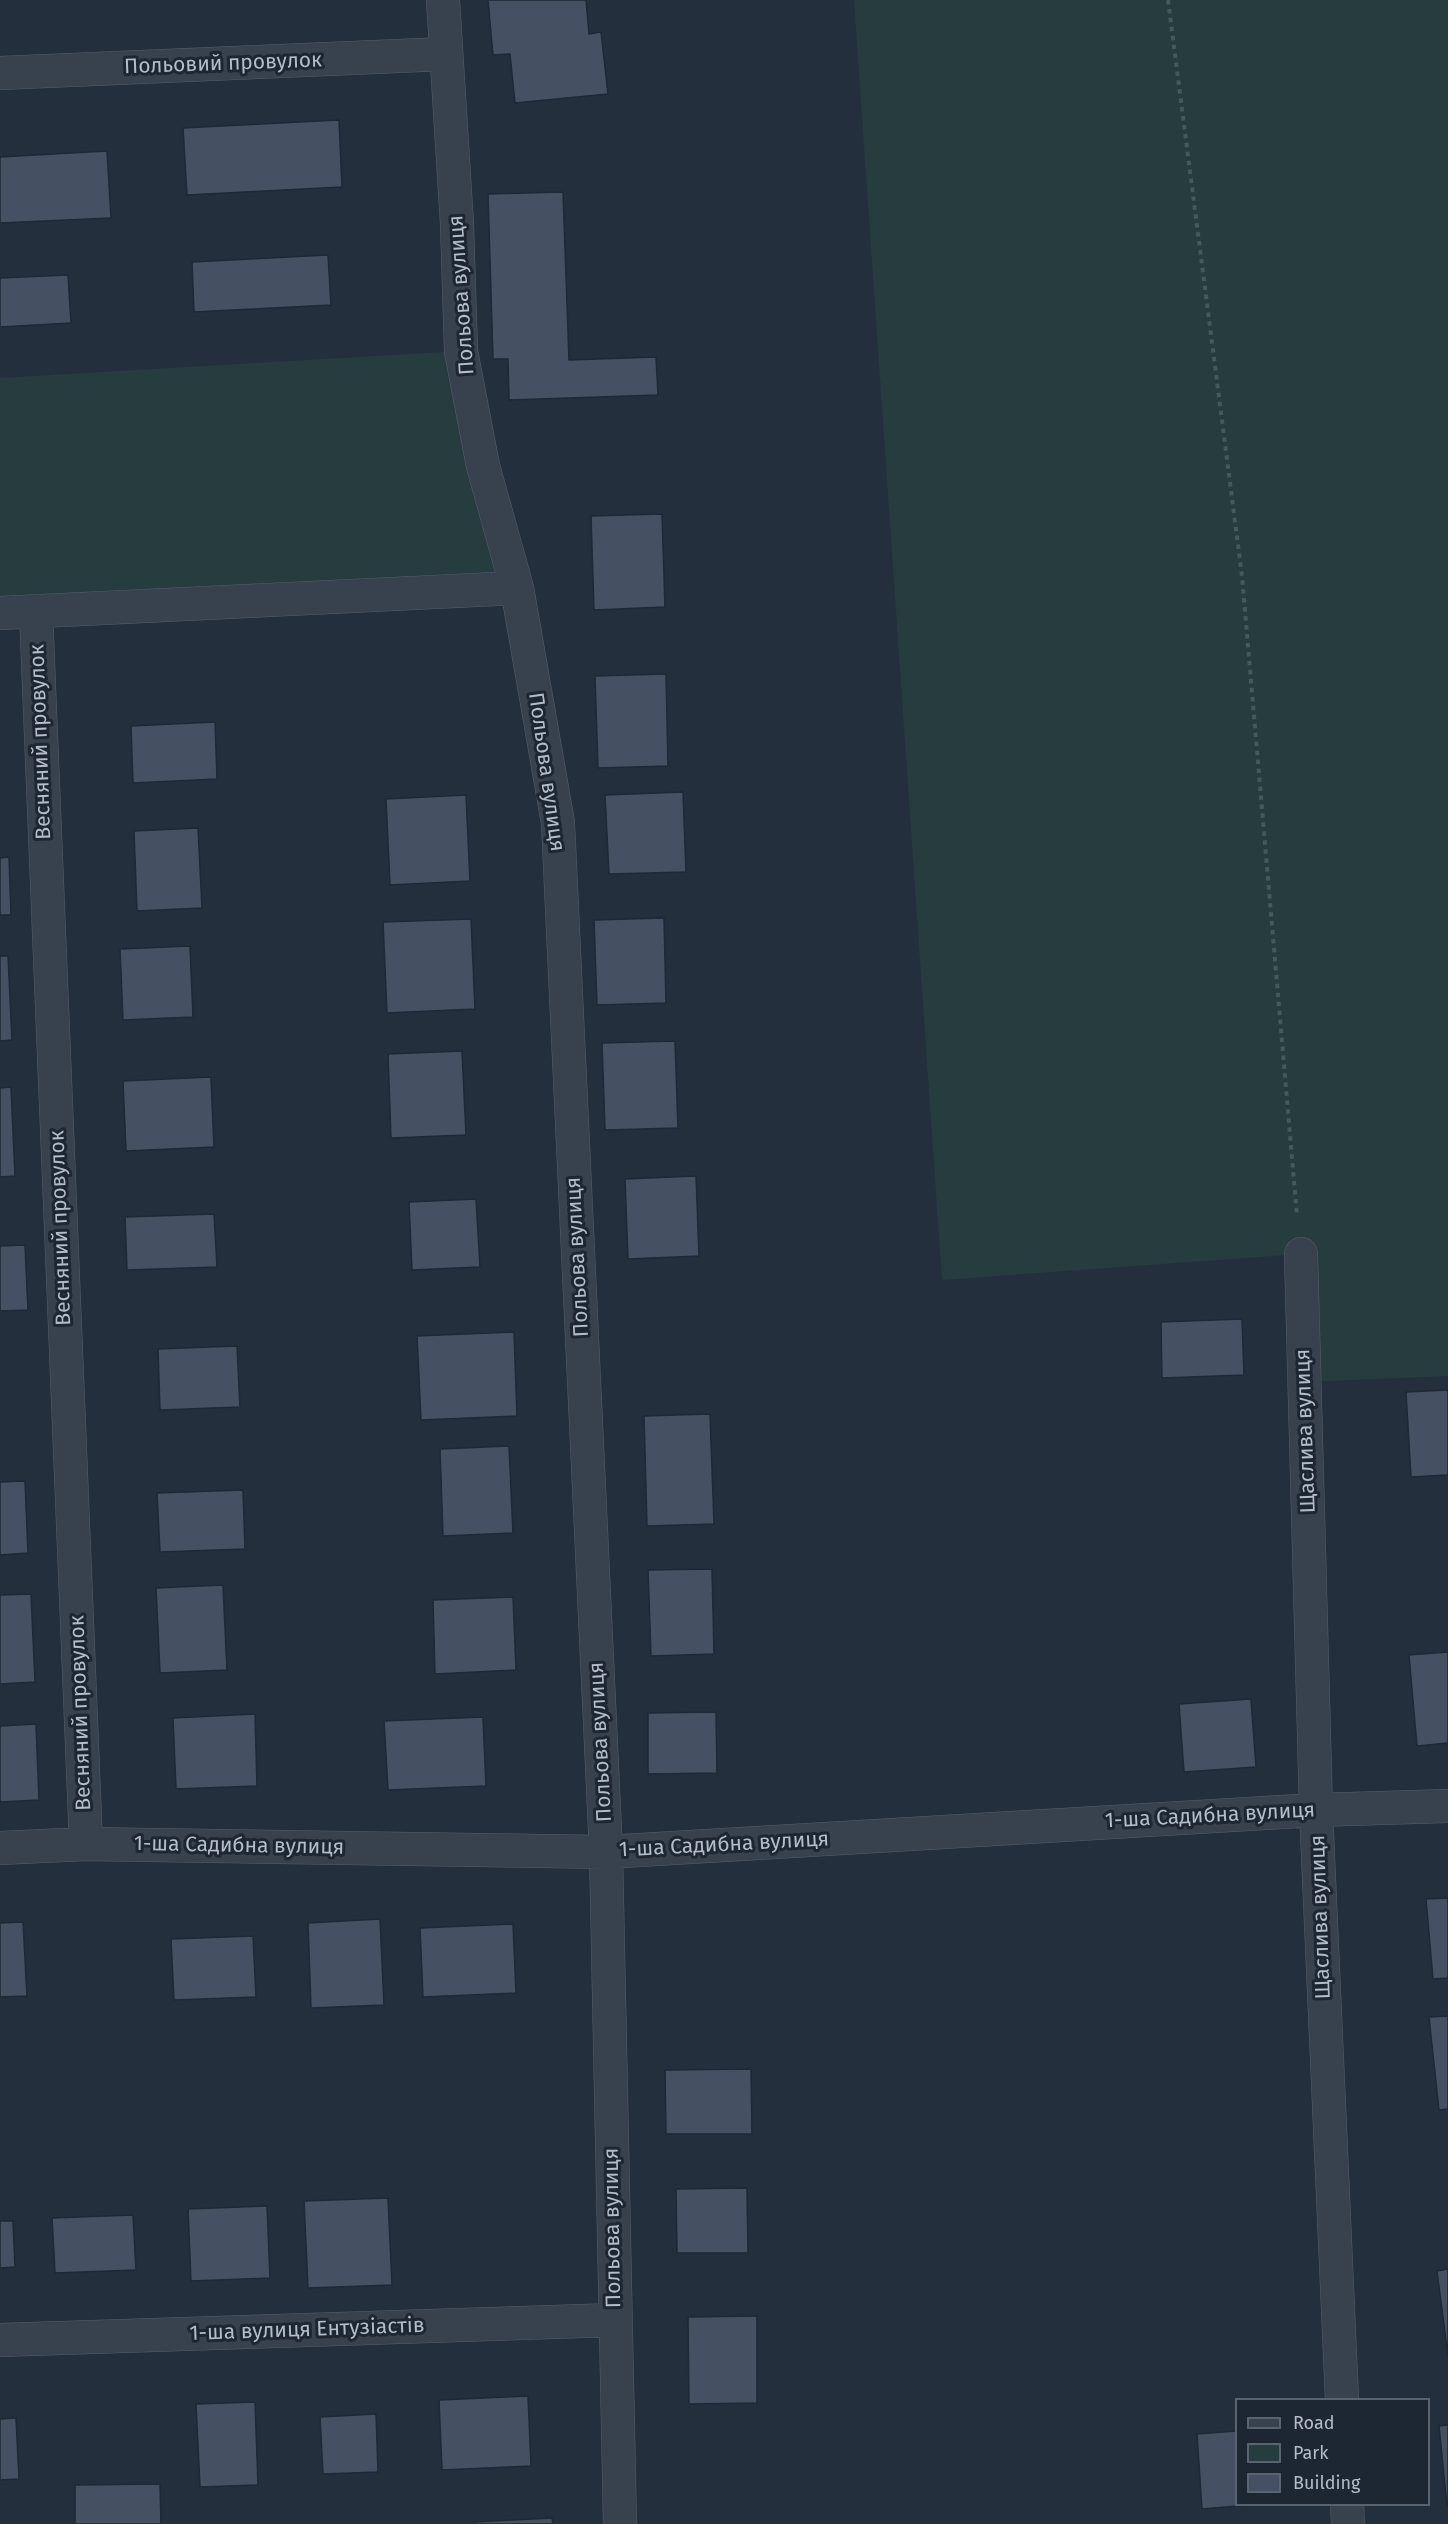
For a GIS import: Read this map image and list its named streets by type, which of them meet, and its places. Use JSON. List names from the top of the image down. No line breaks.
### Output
{"streets":{"street":["Польовий провулок","Польова вулиця","Весняний провулок","Щаслива вулиця","1-ша Садибна вулиця","1-ша вулиця Ентузіастів"]},"crossings":[["Польовий провулок","Польова вулиця"],["Польова вулиця","1-ша Садибна вулиця"],["Польова вулиця","1-ша вулиця Ентузіастів"],["Весняний провулок","1-ша Садибна вулиця"],["Щаслива вулиця","1-ша Садибна вулиця"]],"legend":["Road","Park","Building"]}
